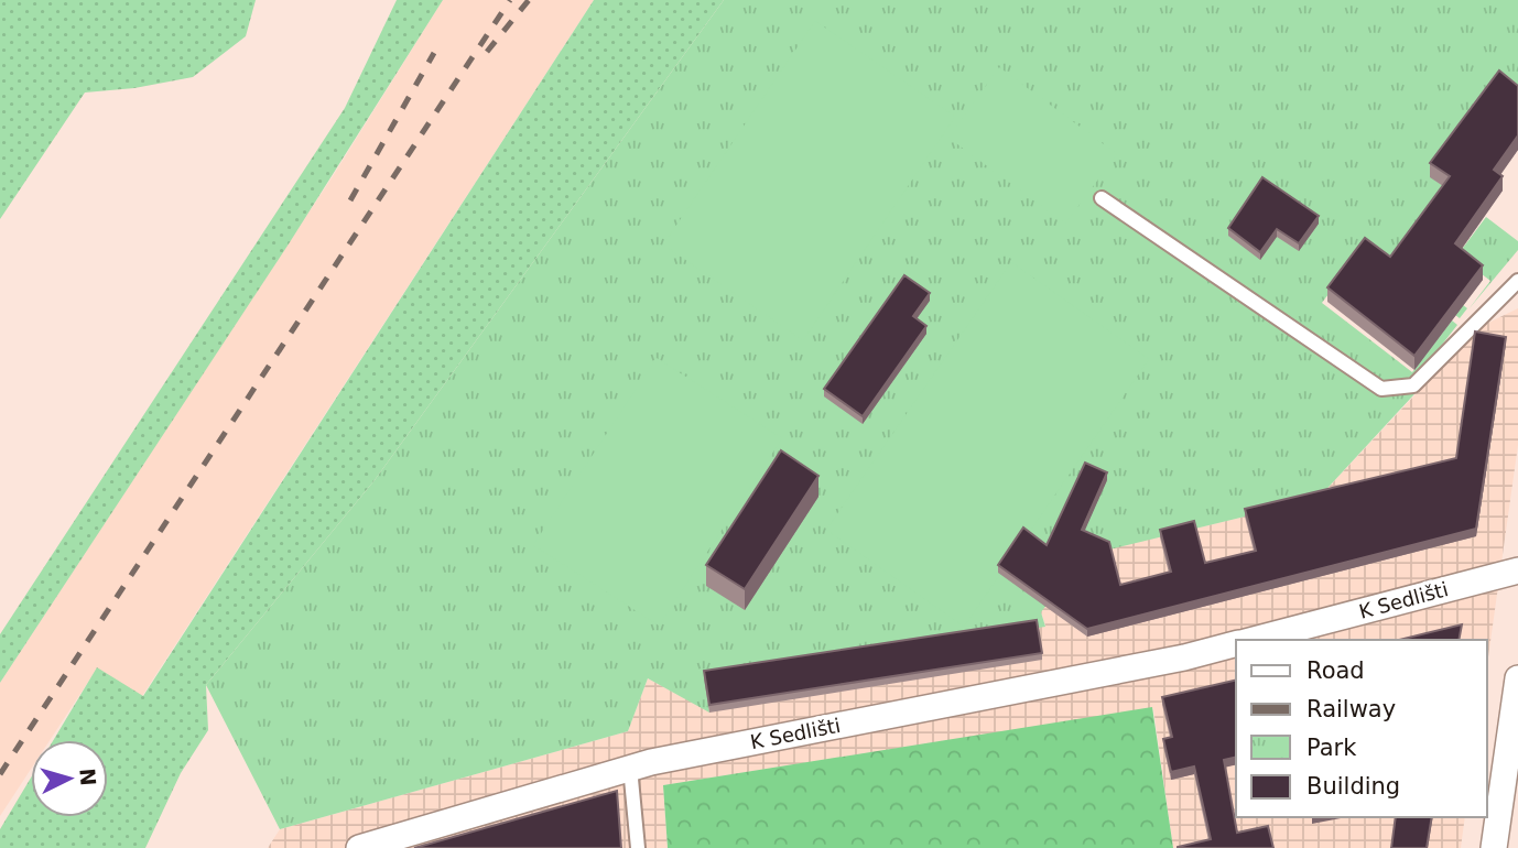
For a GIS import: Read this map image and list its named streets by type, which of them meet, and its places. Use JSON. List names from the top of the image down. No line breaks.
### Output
{"streets":{"street":["K Sedlišti"]},"legend":["Road","Railway","Park","Building"],"north":"right"}
